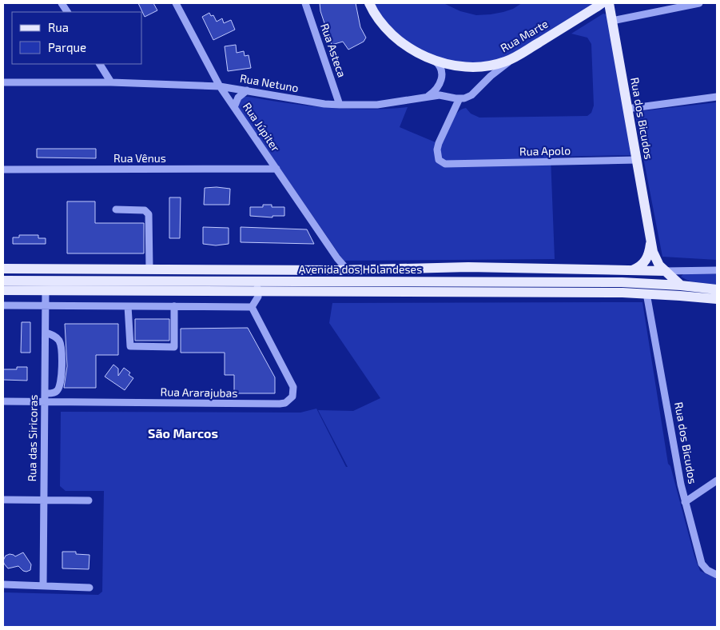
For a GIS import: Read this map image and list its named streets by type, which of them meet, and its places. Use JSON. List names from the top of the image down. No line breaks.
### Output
{"streets":{"main road":["Rua Marte","Rua dos Bicudos","Avenida dos Holandeses"],"street":["Rua Asteca","Rua Netuno","Rua Júpiter","Rua Apolo","Rua Vênus","Rua Ararajubas","Rua das Siricoras"]},"crossings":[["Rua Marte","Rua dos Bicudos"],["Rua Asteca","Rua Netuno"],["Rua Netuno","Rua Júpiter"],["Rua Netuno","Rua Apolo"],["Rua dos Bicudos","Rua Apolo"],["Rua dos Bicudos","Avenida dos Holandeses"],["Rua Júpiter","Rua Vênus"],["Rua Júpiter","Avenida dos Holandeses"],["Avenida dos Holandeses","Rua das Siricoras"],["Rua Ararajubas","Rua das Siricoras"]],"districts":["São Marcos"],"legend":["Rua","Parque"]}
